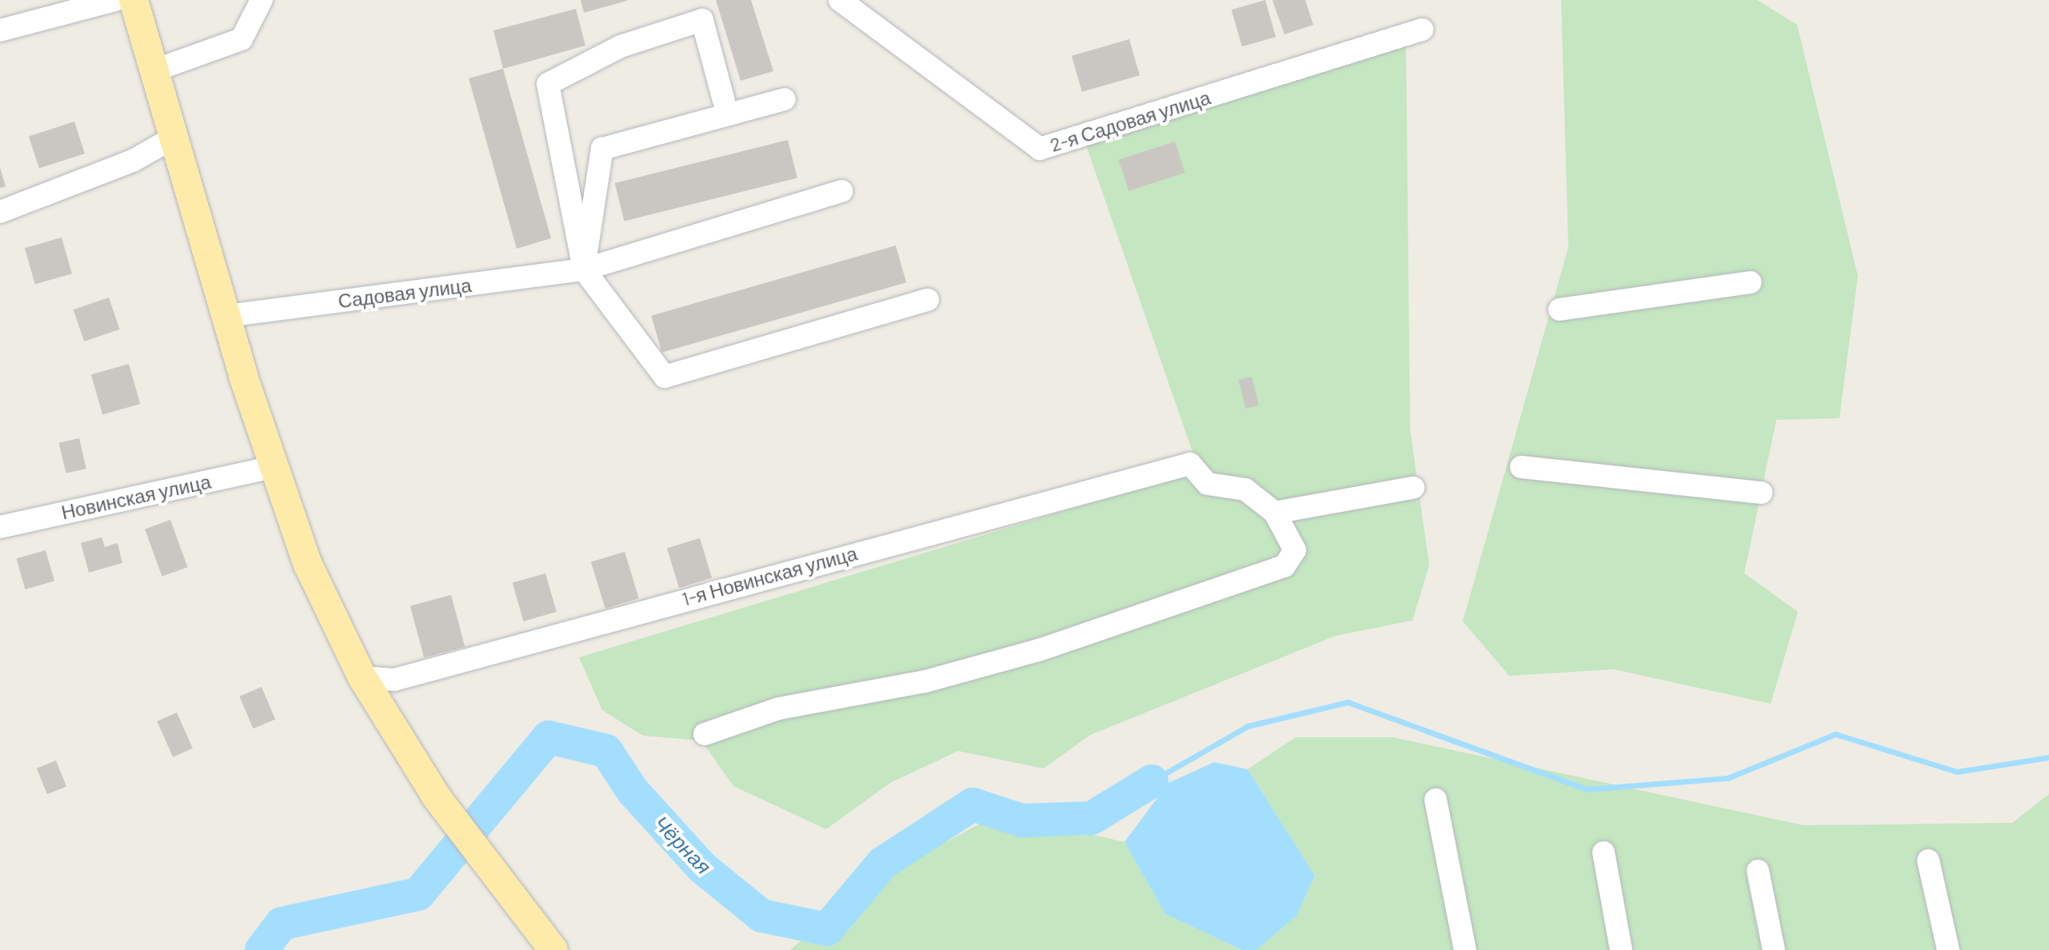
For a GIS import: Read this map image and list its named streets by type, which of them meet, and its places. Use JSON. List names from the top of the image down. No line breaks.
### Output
{"streets":{"street":["2-я Садовая улица","Садовая улица","Новинская улица","1-я Новинская улица"]},"water":["Чёрная"]}
